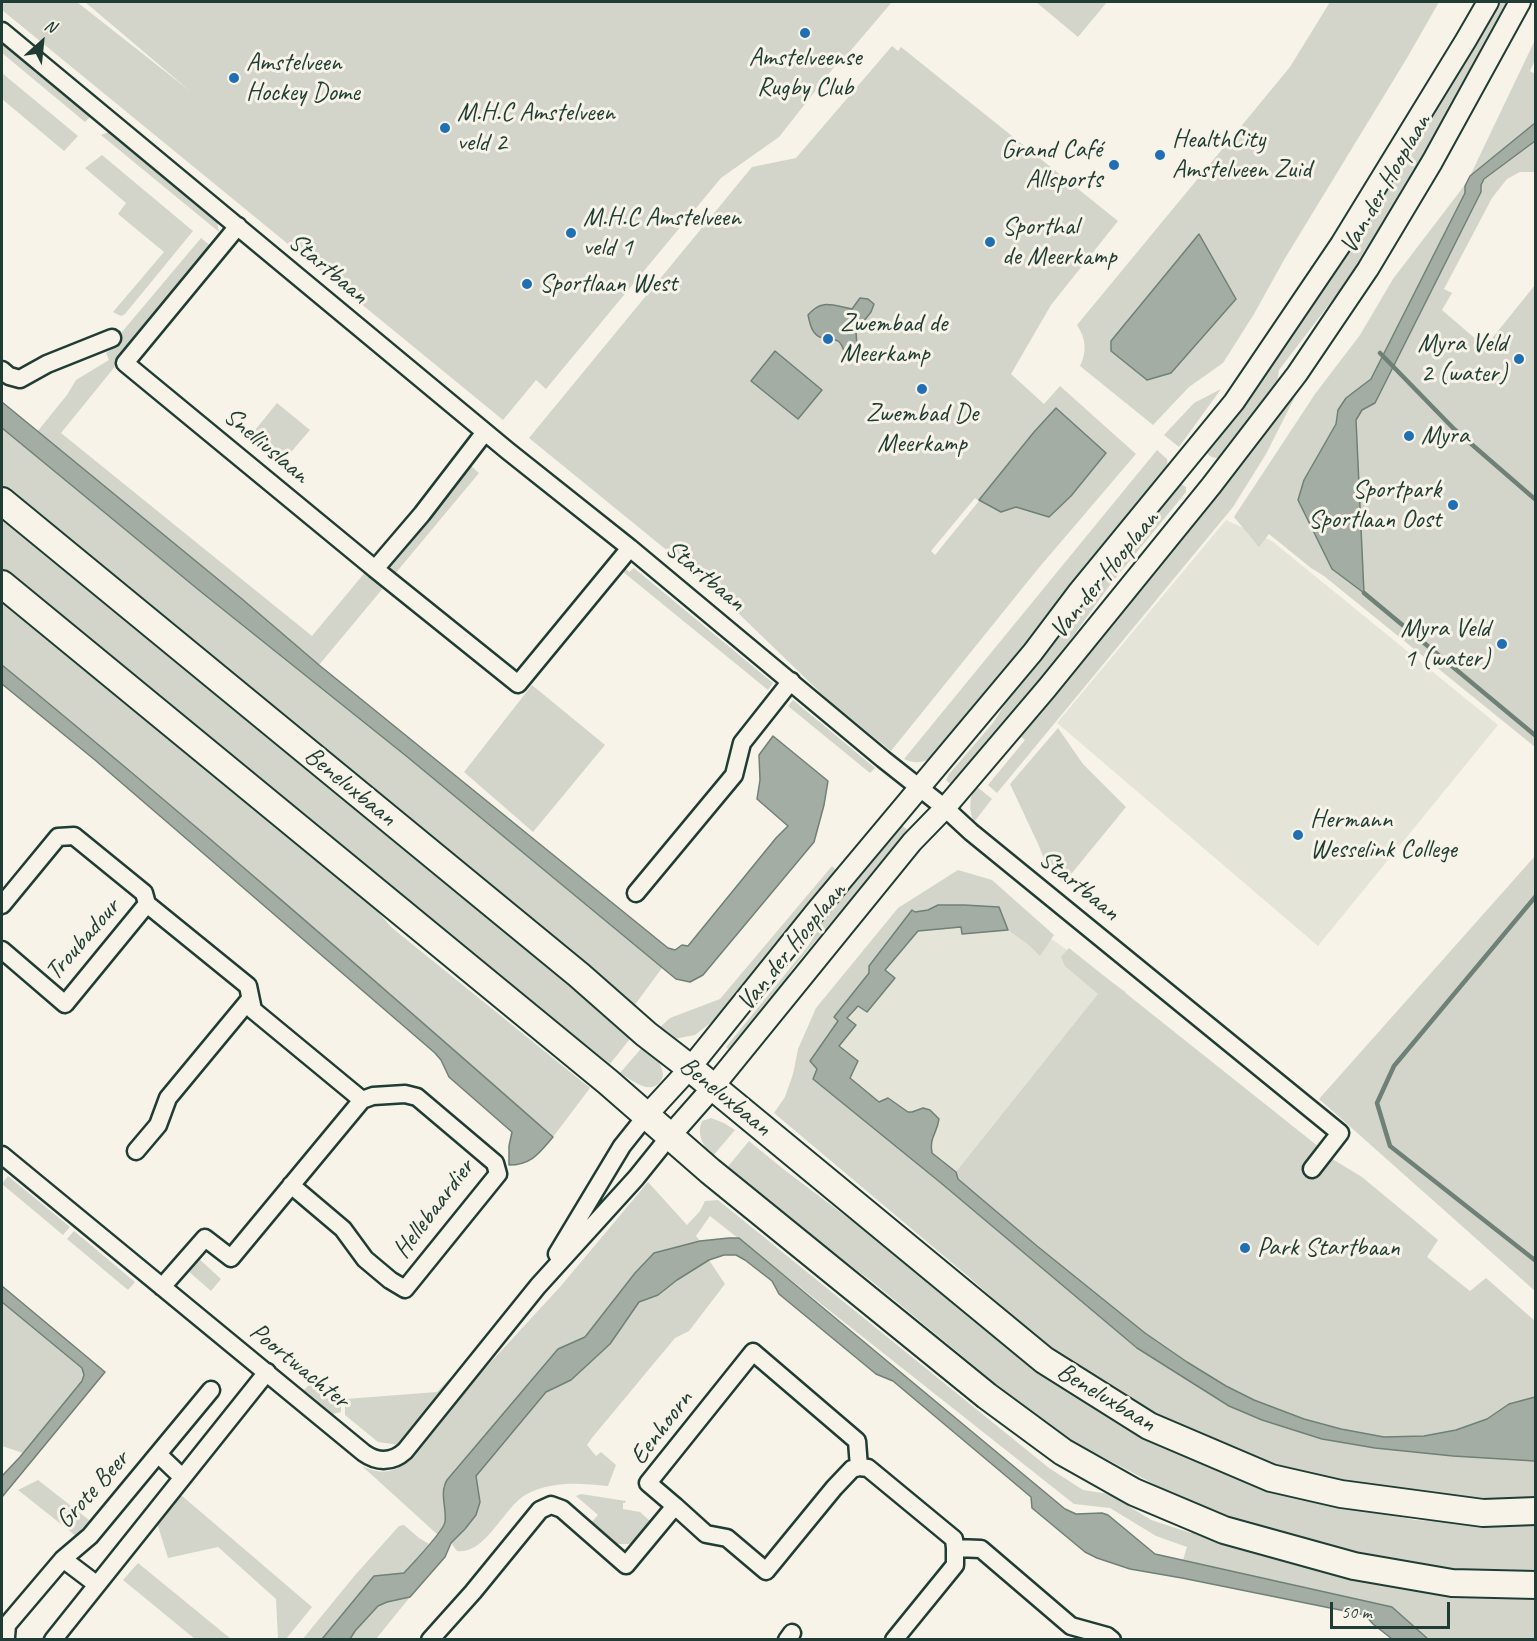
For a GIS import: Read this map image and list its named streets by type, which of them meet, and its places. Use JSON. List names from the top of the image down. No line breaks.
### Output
{"streets":{"main road":["Beneluxbaan"],"street":["Van der Hooplaan","Startbaan","Snelliuslaan","Troubadour","Hellebaardier","Poortwachter","Eenhoorn","Grote Beer"]},"crossings":[["Van der Hooplaan","Startbaan"],["Van der Hooplaan","Beneluxbaan"],["Van der Hooplaan","Poortwachter"],["Startbaan","Snelliuslaan"],["Troubadour","Hellebaardier"]],"places":["Amstelveense Rugby Club","Amstelveen Hockey Dome","M.H.C Amstelveen veld 2","HealthCity Amstelveen Zuid","Grand Café Allsports","M.H.C Amstelveen veld 1","Sporthal de Meerkamp","Sportlaan West","Zwembad de Meerkamp","Myra Veld 2 (water)","Zwembad De Meerkamp","Myra","Sportpark Sportlaan Oost","Myra Veld 1 (water)","Hermann Wesselink College","Park Startbaan"],"scale_bar":"50 m","north":"top right"}
